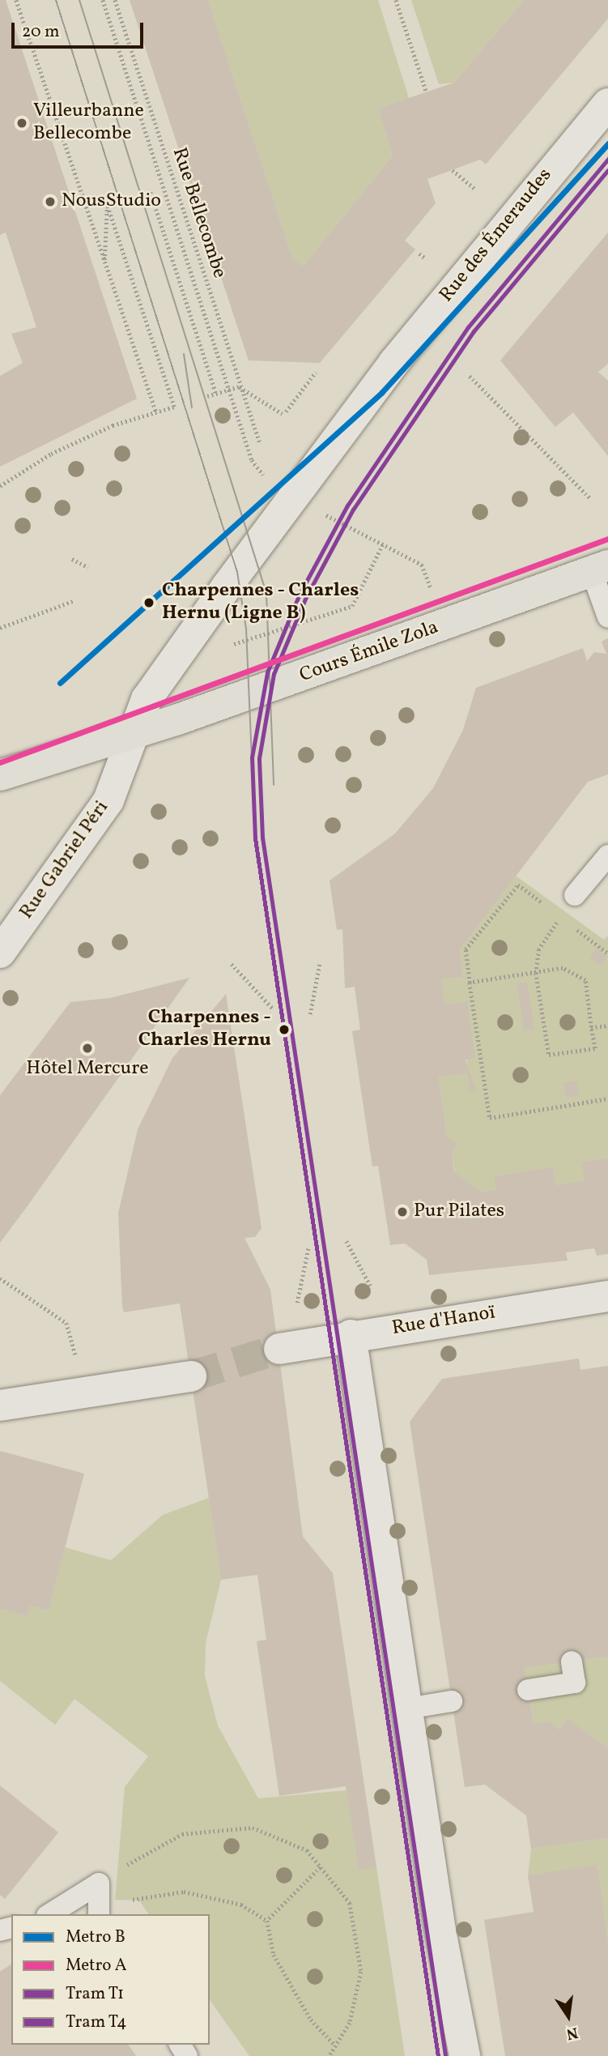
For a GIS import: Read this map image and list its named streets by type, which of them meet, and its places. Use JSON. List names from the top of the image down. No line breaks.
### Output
{"streets":{"main road":["Cours Émile Zola"],"street":["Rue des Émeraudes","Rue Gabriel Péri","Rue d'Hanoï"],"path":["Rue Bellecombe"]},"crossings":[["Rue des Émeraudes","Cours Émile Zola"],["Rue des Émeraudes","Rue Gabriel Péri"],["Cours Émile Zola","Rue Gabriel Péri"]],"places":["Villeurbanne Bellecombe","NousStudio","Charpennes - Charles Hernu (Ligne B)","Charpennes - Charles Hernu","Hôtel Mercure","Pur Pilates"],"lines":["metro line B","tram line T1","tram line T4","metro line A"],"legend":["Metro B","Metro A","Tram T1","Tram T4"],"scale_bar":"20 m","north":"bottom"}
